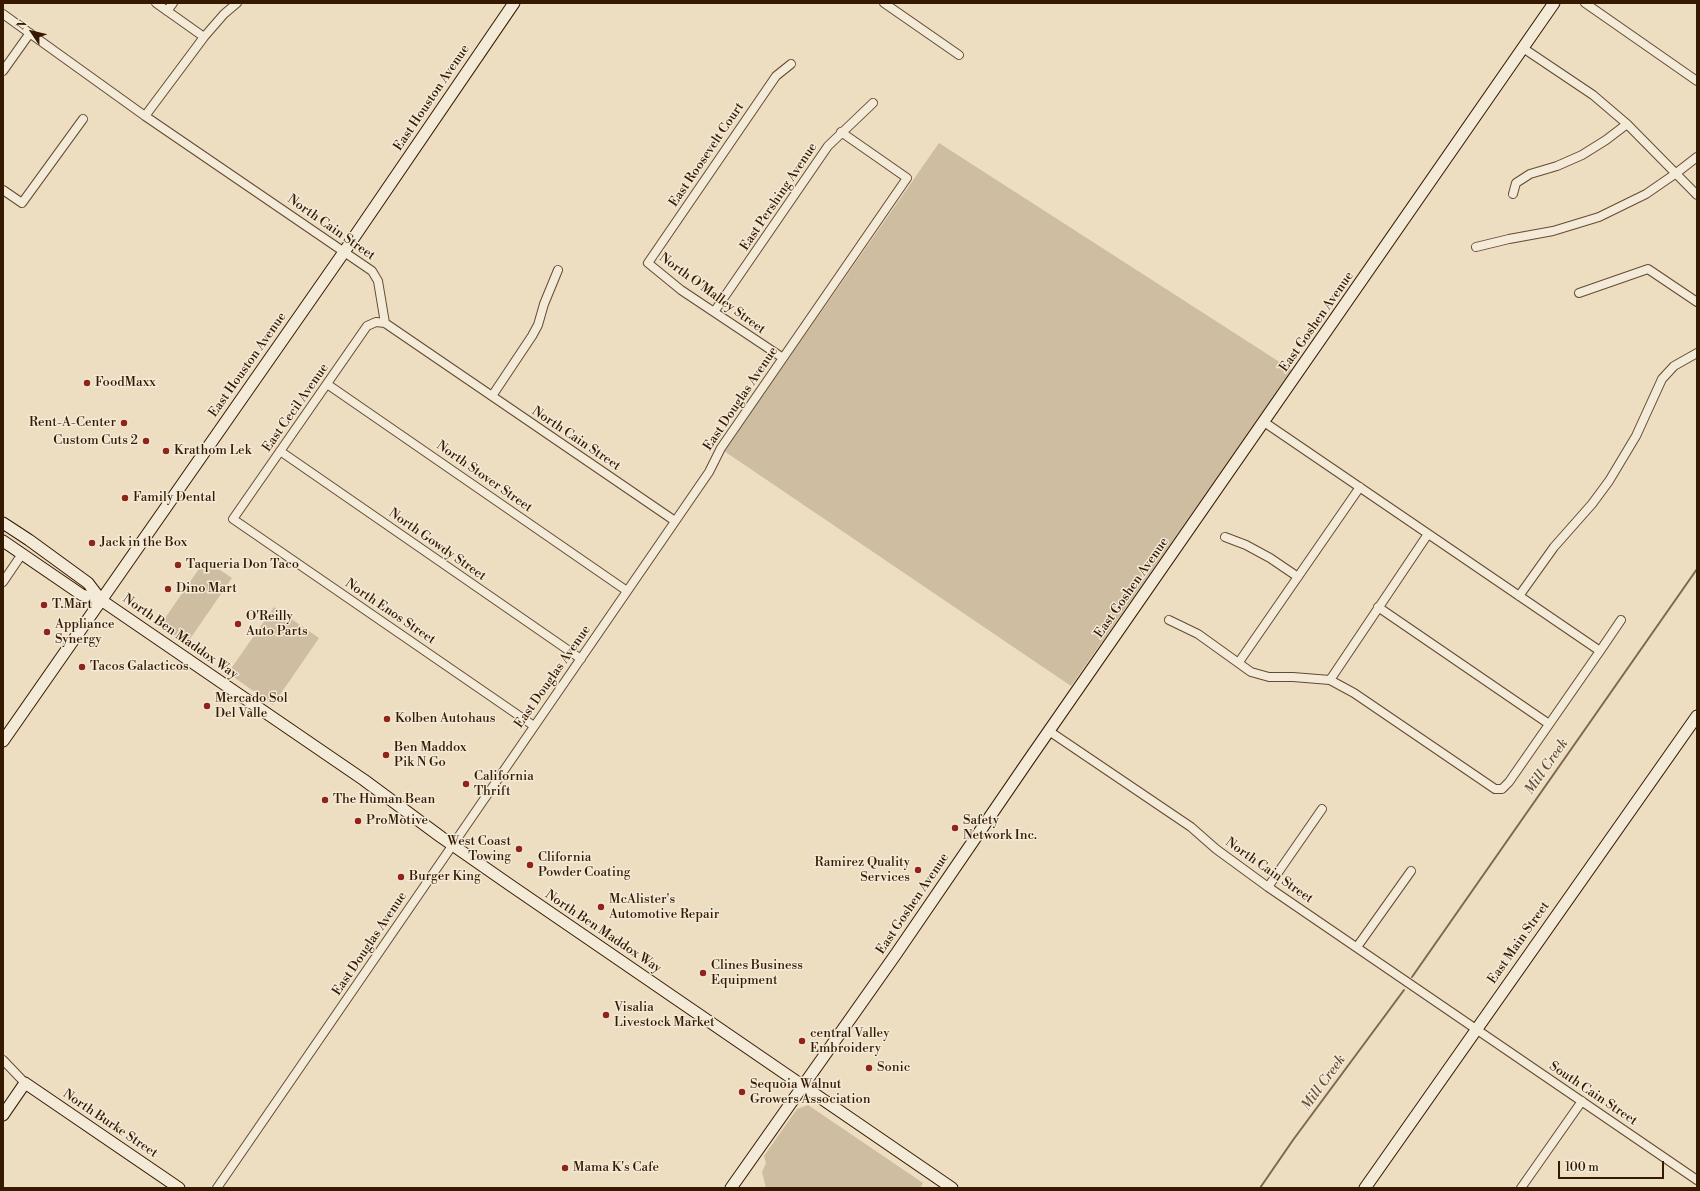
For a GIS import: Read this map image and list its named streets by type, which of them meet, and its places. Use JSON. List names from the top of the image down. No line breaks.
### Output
{"streets":{"street":["East Houston Avenue","East Roosevelt Court","East Pershing Avenue","North Cain Street","North O'Malley Street","East Goshen Avenue","East Douglas Avenue","East Cecil Avenue","North Stover Street","North Gowdy Street","North Enos Street","North Ben Maddox Way","East Main Street","South Cain Street","North Burke Street"]},"crossings":[["East Houston Avenue","North Cain Street"],["East Houston Avenue","North Ben Maddox Way"],["East Roosevelt Court","North O'Malley Street"],["East Pershing Avenue","North O'Malley Street"],["East Pershing Avenue","East Douglas Avenue"],["North Cain Street","East Goshen Avenue"],["North Cain Street","East Douglas Avenue"],["North Cain Street","East Cecil Avenue"],["North Cain Street","East Main Street"],["North Cain Street","South Cain Street"],["North O'Malley Street","East Douglas Avenue"],["East Goshen Avenue","North Ben Maddox Way"],["East Douglas Avenue","North Stover Street"],["East Douglas Avenue","North Gowdy Street"],["East Douglas Avenue","North Enos Street"],["East Douglas Avenue","North Ben Maddox Way"],["East Cecil Avenue","North Stover Street"],["East Cecil Avenue","North Gowdy Street"],["East Cecil Avenue","North Enos Street"],["East Main Street","South Cain Street"]],"water":["Mill Creek"],"places":["FoodMaxx","Rent-A-Center","Custom Cuts 2","Krathom Lek","Family Dental","Jack in the Box","Taqueria Don Taco","Dino Mart","T.Mart","O'Reilly Auto Parts","Appliance Synergy","Tacos Galacticos","Mercado Sol Del Valle","Kolben Autohaus","Ben Maddox Pik N Go","California Thrift","The Human Bean","ProMotive","Safety Network Inc.","West Coast Towing","Clifornia Powder Coating","Ramirez Quality Services","Burger King","McAlister's Automotive Repair","Clines Business Equipment","Visalia Livestock Market","central Valley Embroidery","Sonic","Sequoia Walnut Growers Association","Mama K's Cafe"],"scale_bar":"100 m","north":"top left"}
